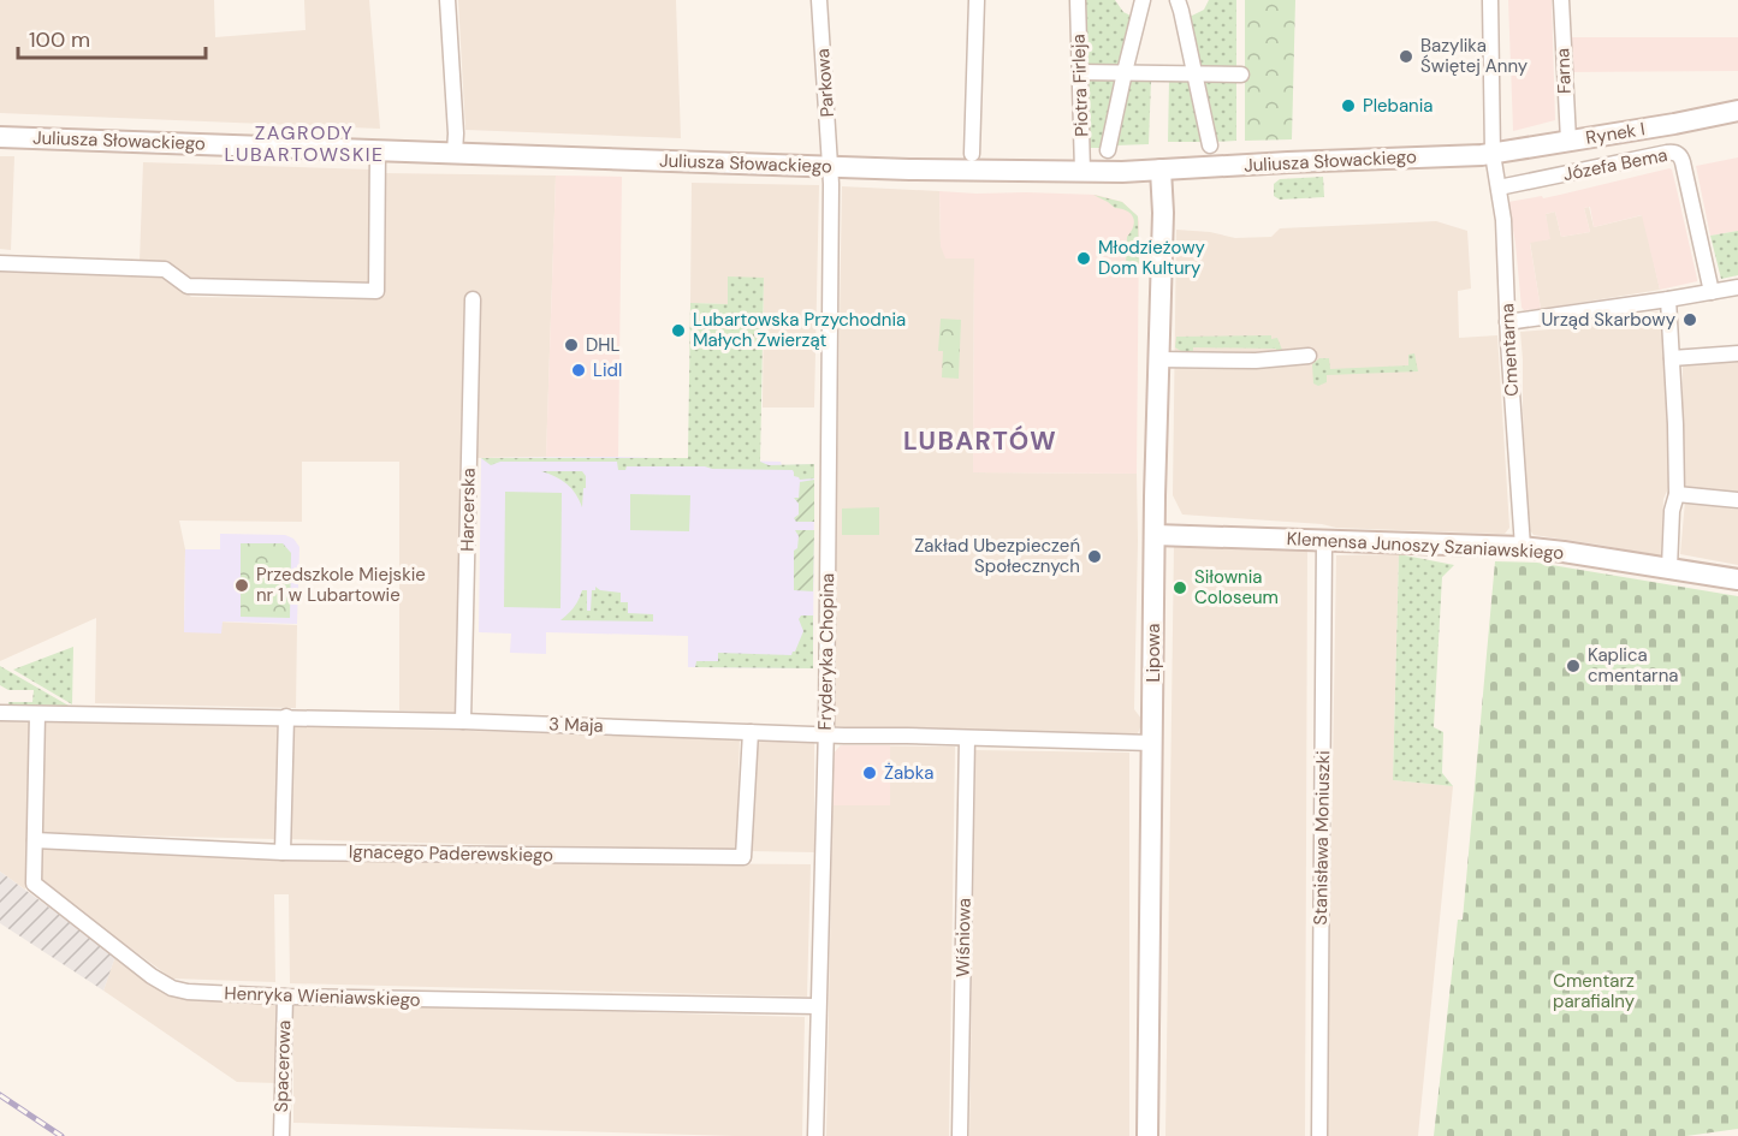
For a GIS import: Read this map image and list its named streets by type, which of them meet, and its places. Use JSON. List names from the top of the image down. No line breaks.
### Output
{"streets":{"main road":["Rynek I","Juliusza Słowackiego","Klemensa Junoszy Szaniawskiego","Lipowa"],"street":["Farna","Parkowa","Piotra Firleja","Józefa Bema","Cmentarna","Harcerska","Fryderyka Chopina","3 Maja","Stanisława Moniuszki","Ignacego Paderewskiego","Wiśniowa","Henryka Wieniawskiego","Spacerowa"]},"crossings":[["Farna","Rynek I"],["Parkowa","Juliusza Słowackiego"],["Parkowa","Fryderyka Chopina"],["Piotra Firleja","Juliusza Słowackiego"],["Rynek I","Juliusza Słowackiego"],["Rynek I","Cmentarna"],["Juliusza Słowackiego","Cmentarna"],["Juliusza Słowackiego","Fryderyka Chopina"],["Juliusza Słowackiego","Lipowa"],["Józefa Bema","Cmentarna"],["Cmentarna","Klemensa Junoszy Szaniawskiego"],["Harcerska","3 Maja"],["Klemensa Junoszy Szaniawskiego","Lipowa"],["Klemensa Junoszy Szaniawskiego","Stanisława Moniuszki"],["Fryderyka Chopina","3 Maja"],["Fryderyka Chopina","Henryka Wieniawskiego"],["Lipowa","3 Maja"],["3 Maja","Ignacego Paderewskiego"],["3 Maja","Wiśniowa"],["3 Maja","Henryka Wieniawskiego"],["Ignacego Paderewskiego","Henryka Wieniawskiego"],["Henryka Wieniawskiego","Spacerowa"]],"districts":["ZAGRODY LUBARTOWSKIE","LUBARTÓW"],"parks":["Cmentarz parafialny"],"places":["Bazylika Świętej Anny","Plebania","Młodzieżowy Dom Kultury","Urząd Skarbowy","Lubartowska Przychodnia Małych Zwierząt","DHL","Lidl","Zakład Ubezpieczeń Społecznych","Przedszkole Miejskie nr 1 w Lubartowie","Siłownia Coloseum","Kaplica cmentarna","Żabka"],"scale_bar":"100 m"}
